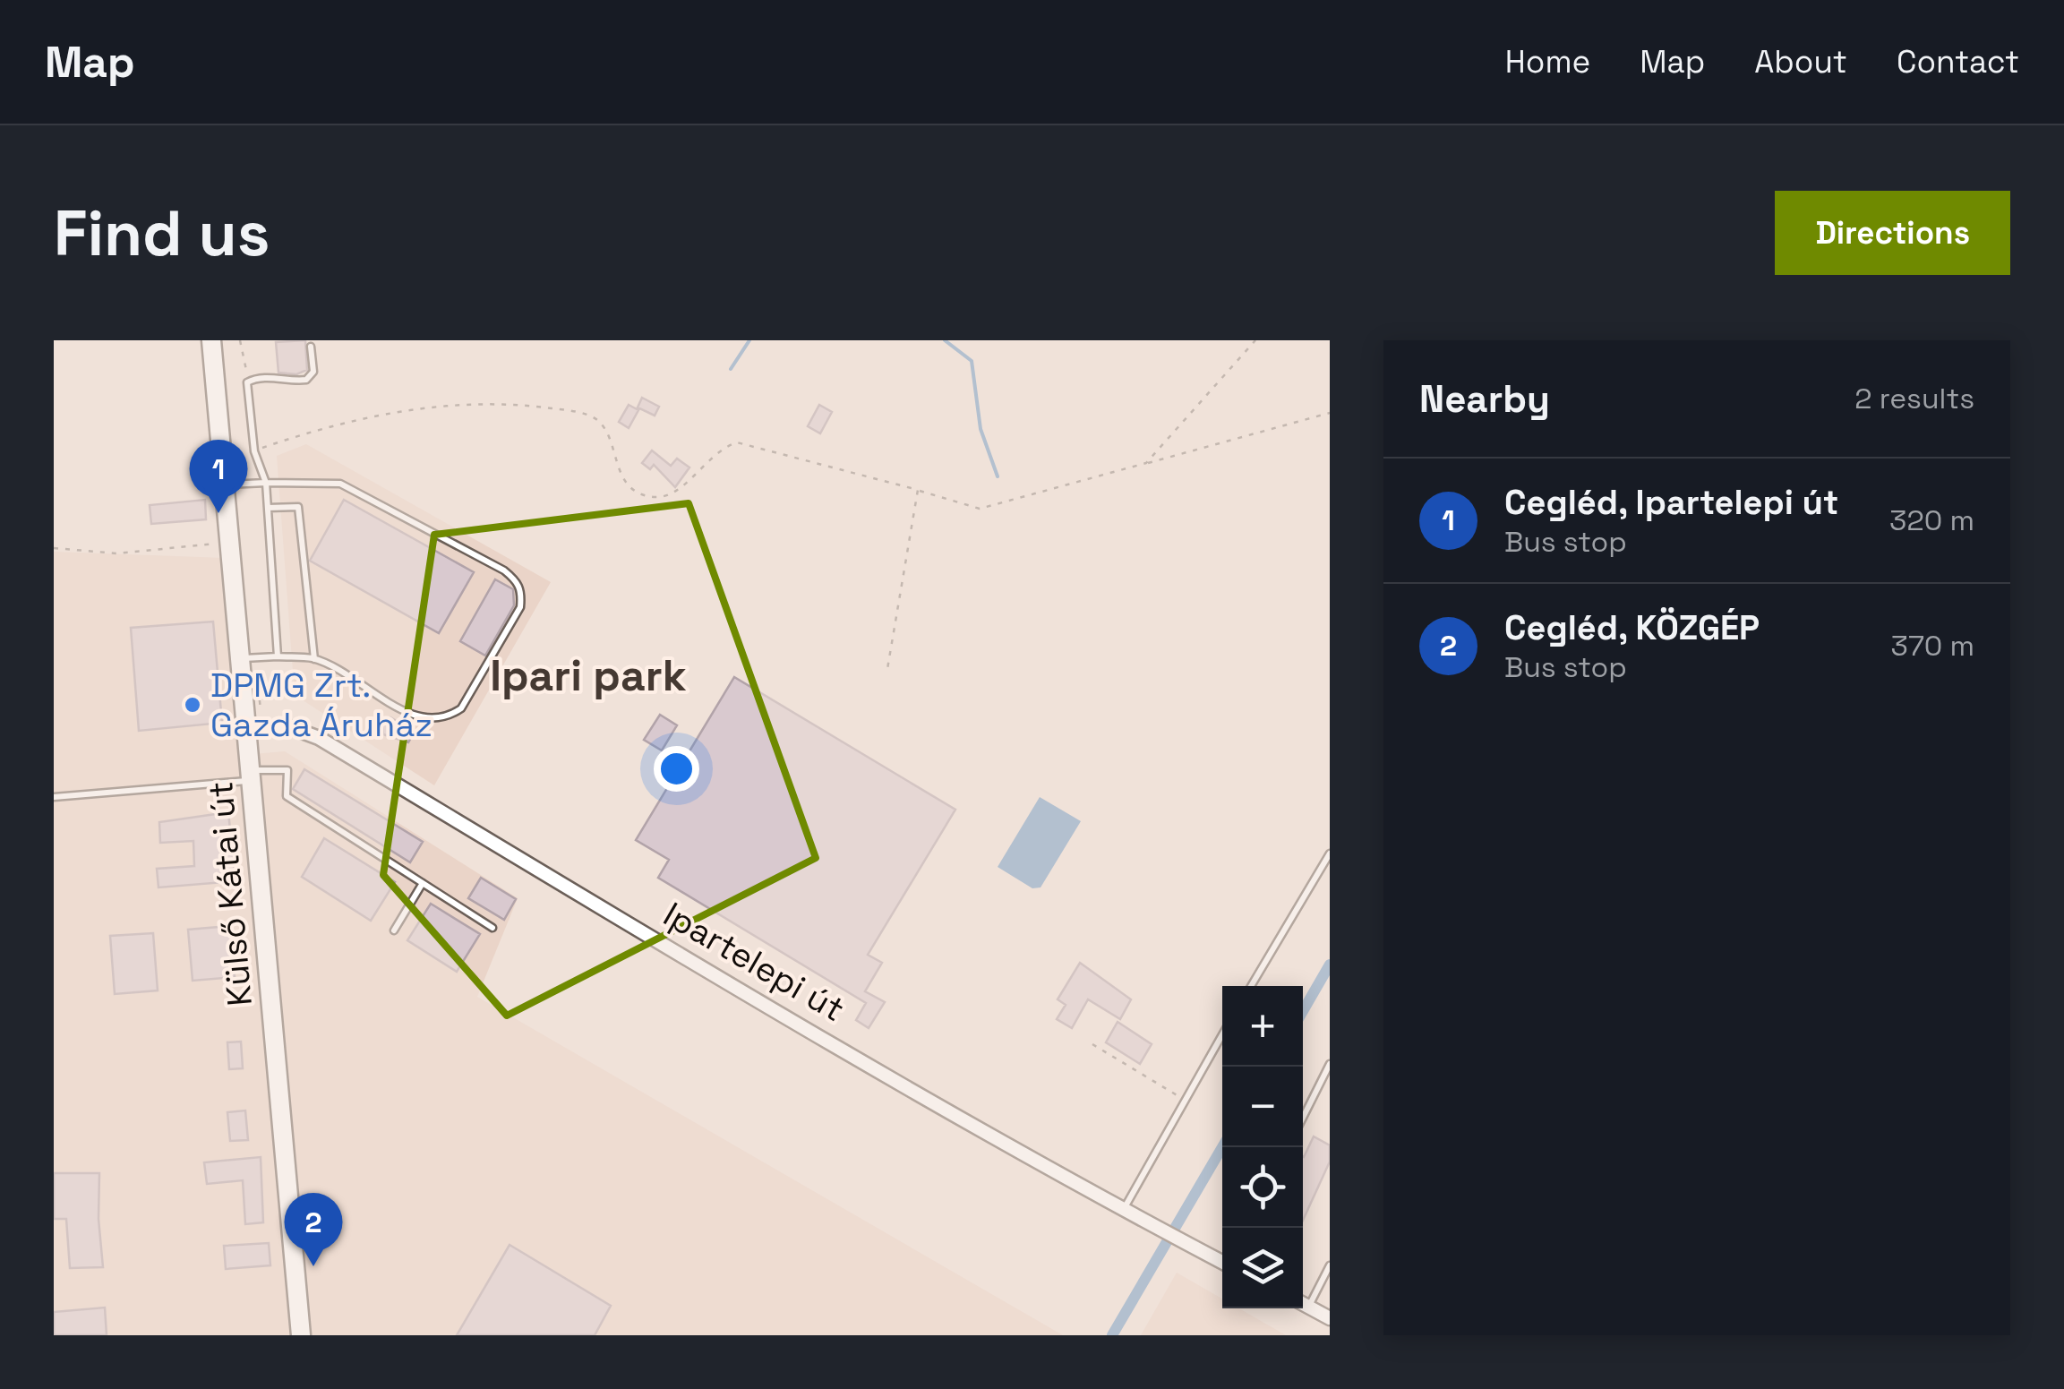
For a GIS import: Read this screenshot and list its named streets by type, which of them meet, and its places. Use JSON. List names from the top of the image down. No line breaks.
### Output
{"streets":{"main road":["Külső Kátai út"],"street":["Ipartelepi út"]},"crossings":[["Külső Kátai út","Ipartelepi út"]],"districts":["Ipari park"],"places":["DPMG Zrt. Gazda Áruház"],"page":{"header":"Map","nav":["Home","Map","About","Contact"],"buttons":"Directions","title":"Find us","heading":["Nearby","2 results"],"pins":["1","2"],"list":[{"mark":"1","name":"Cegléd, Ipartelepi út","note":"Bus stop","value":"320 m"},{"mark":"2","name":"Cegléd, KÖZGÉP","note":"Bus stop","value":"370 m"}],"map_buttons":["+","−"]}}
